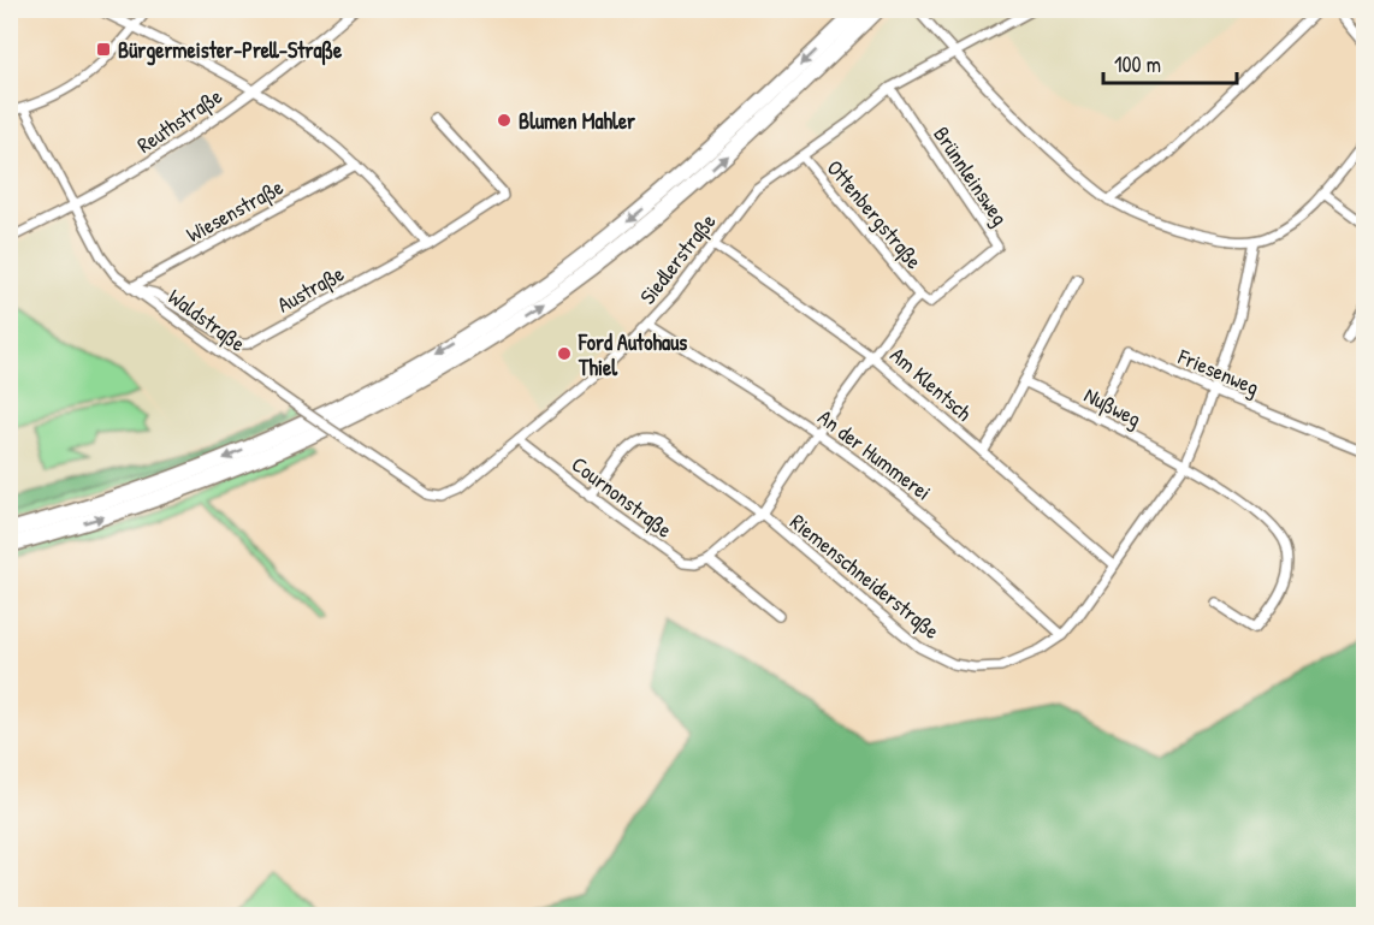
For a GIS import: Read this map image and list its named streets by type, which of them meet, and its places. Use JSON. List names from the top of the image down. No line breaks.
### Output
{"streets":{"street":["Reuthstraße","Brünnleinsweg","Wiesenstraße","Ottenbergstraße","Siedlerstraße","Austraße","Waldstraße","Friesenweg","Am Klentsch","Nußweg","An der Hummerei","Cournonstraße","Riemenschneiderstraße"]},"crossings":[["Reuthstraße","Waldstraße"],["Brünnleinsweg","Ottenbergstraße"],["Brünnleinsweg","Siedlerstraße"],["Wiesenstraße","Austraße"],["Wiesenstraße","Waldstraße"],["Ottenbergstraße","Siedlerstraße"],["Siedlerstraße","Waldstraße"],["Siedlerstraße","Am Klentsch"],["Siedlerstraße","An der Hummerei"],["Siedlerstraße","Cournonstraße"],["Austraße","Waldstraße"],["Friesenweg","Nußweg"],["Friesenweg","Riemenschneiderstraße"],["Am Klentsch","Riemenschneiderstraße"],["Nußweg","Riemenschneiderstraße"],["An der Hummerei","Riemenschneiderstraße"],["Cournonstraße","Riemenschneiderstraße"]],"places":{"transit":["Bürgermeister-Prell-Straße"],"other":["Blumen Mahler","Ford Autohaus Thiel"]},"scale_bar":"100 m"}
